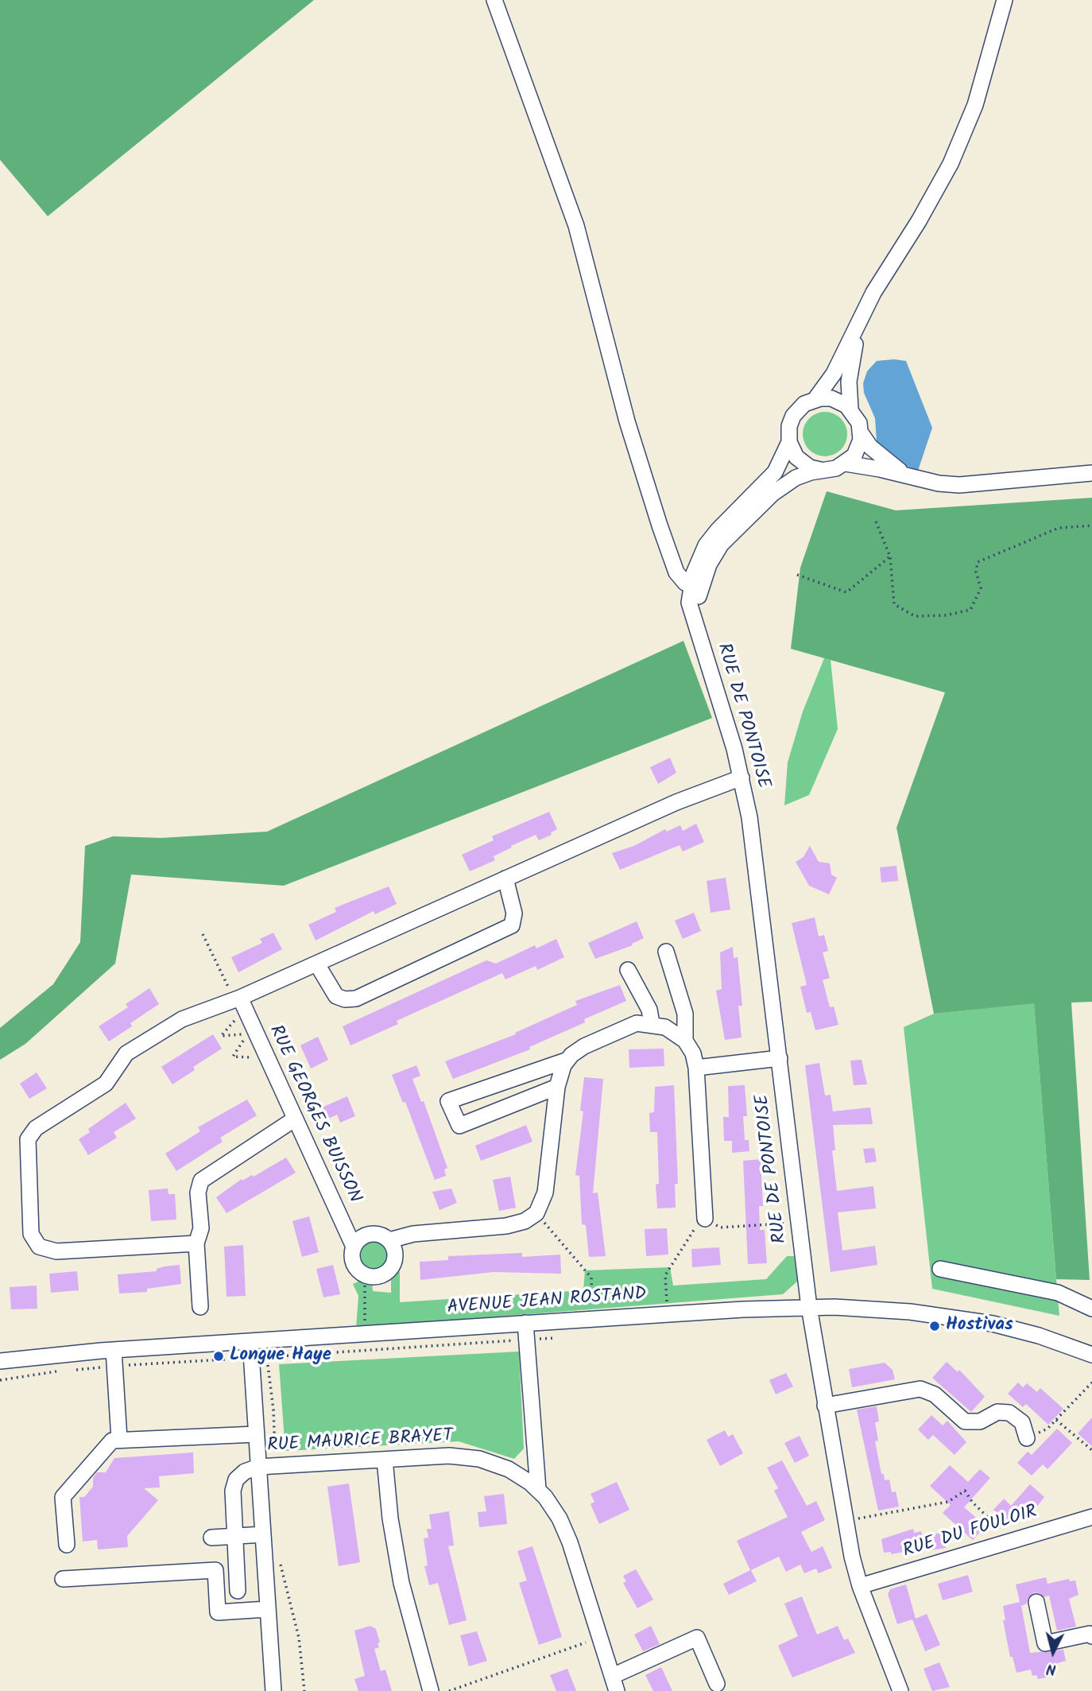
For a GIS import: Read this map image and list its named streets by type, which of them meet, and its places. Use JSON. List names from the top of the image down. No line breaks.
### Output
{"streets":{"street":["RUE DE PONTOISE","RUE GEORGES BUISSON","AVENUE JEAN ROSTAND","RUE MAURICE BRAYET","RUE DU FOULOIR"]},"crossings":[["RUE DE PONTOISE","AVENUE JEAN ROSTAND"],["RUE DE PONTOISE","RUE DU FOULOIR"],["AVENUE JEAN ROSTAND","RUE MAURICE BRAYET"]],"places":["Hostivas","Longue Haye"],"north":"bottom"}
